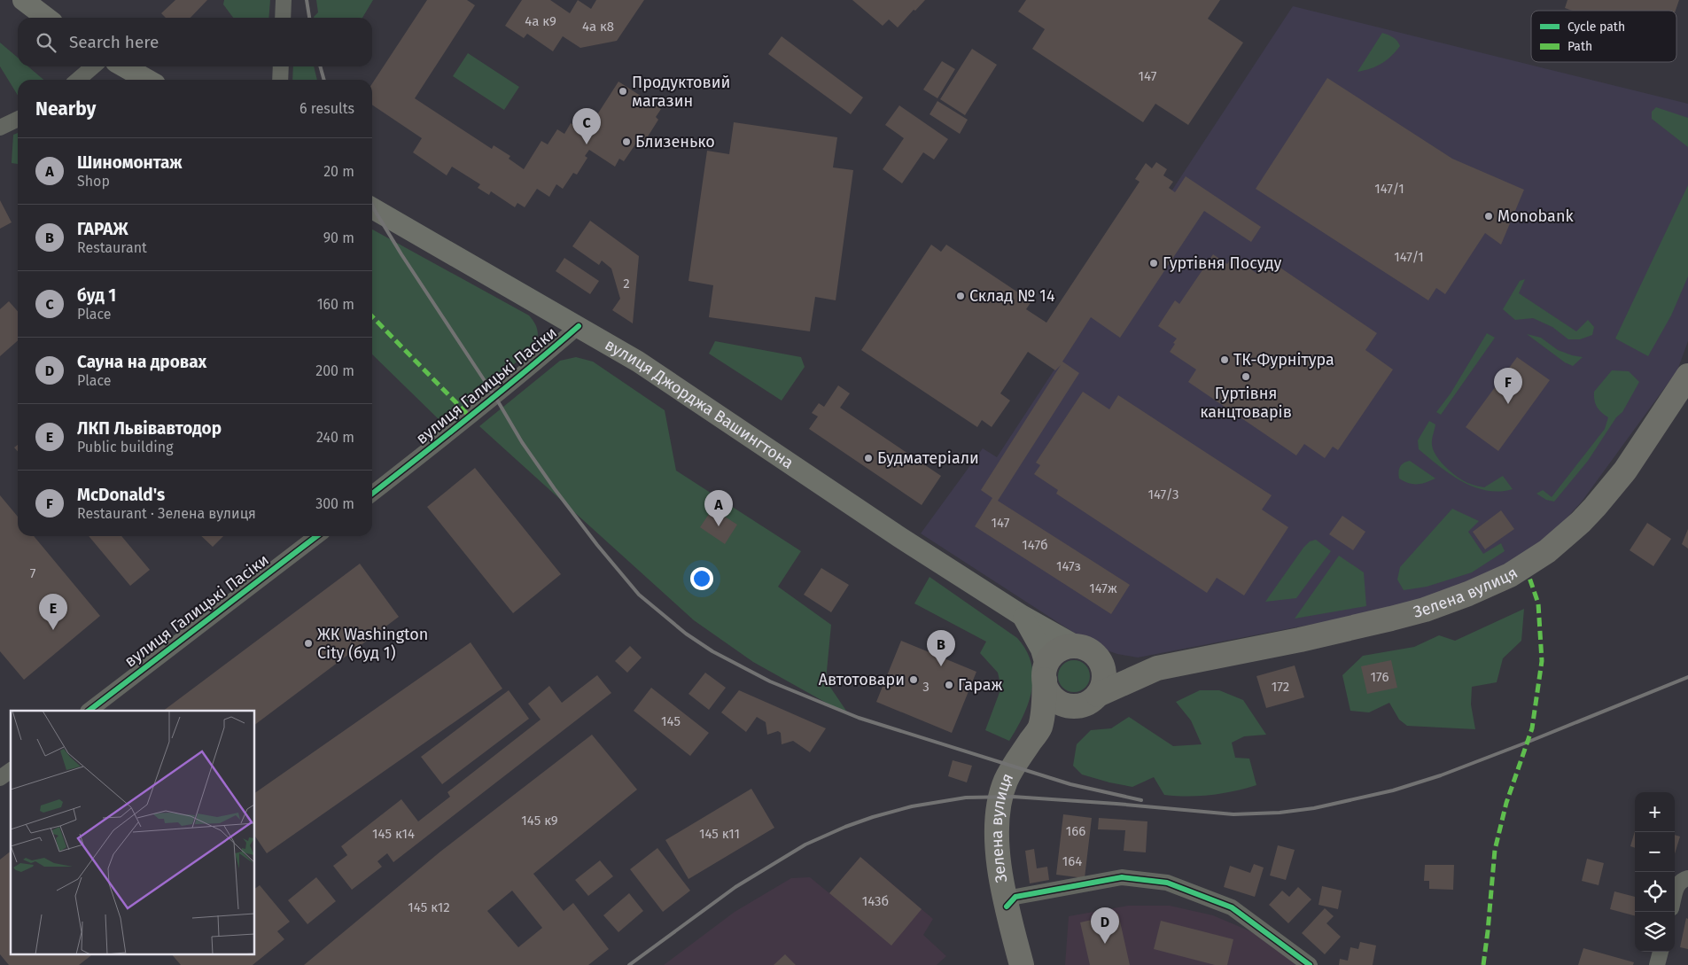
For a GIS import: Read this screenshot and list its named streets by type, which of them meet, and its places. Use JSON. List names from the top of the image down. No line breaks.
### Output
{"streets":{"main road":["вулиця Джорджа Вашингтона","Зелена вулиця"],"street":["вулиця Галицькі Пасіки"]},"crossings":[["вулиця Галицькі Пасіки","вулиця Джорджа Вашингтона"],["вулиця Джорджа Вашингтона","Зелена вулиця"]],"places":["Продуктовий магазин","Близенько","Monobank","Гуртівня Посуду","Склад № 14","ТК-Фурнітура","Гуртівня канцтоварів","Будматеріали","ЖК Washington City (буд 1)","Автотовари","Гараж"],"house_numbers":["4а к9","4а к8","147","147/1","147/1","2","147/3","147","147б","147з","7","147ж","176","3","172","145","145 к9","166","145 к14","145 к11","164","143б","145 к12"],"legend":["Cycle path","Path"],"page":{"search":"Search here","heading":["Nearby","6 results"],"pins":["C","F","A","E","B","D"],"list":[{"mark":"A","name":"Шиномонтаж","note":"Shop","value":"20 m"},{"mark":"B","name":"ГАРАЖ","note":"Restaurant","value":"90 m"},{"mark":"C","name":"буд 1","note":"Place","value":"160 m"},{"mark":"D","name":"Сауна на дровах","note":"Place","value":"200 m"},{"mark":"E","name":"ЛКП Львівавтодор","note":"Public building","value":"240 m"},{"mark":"F","name":"McDonald's","note":"Restaurant · Зелена вулиця","value":"300 m"}],"map_buttons":["+","−"]}}
